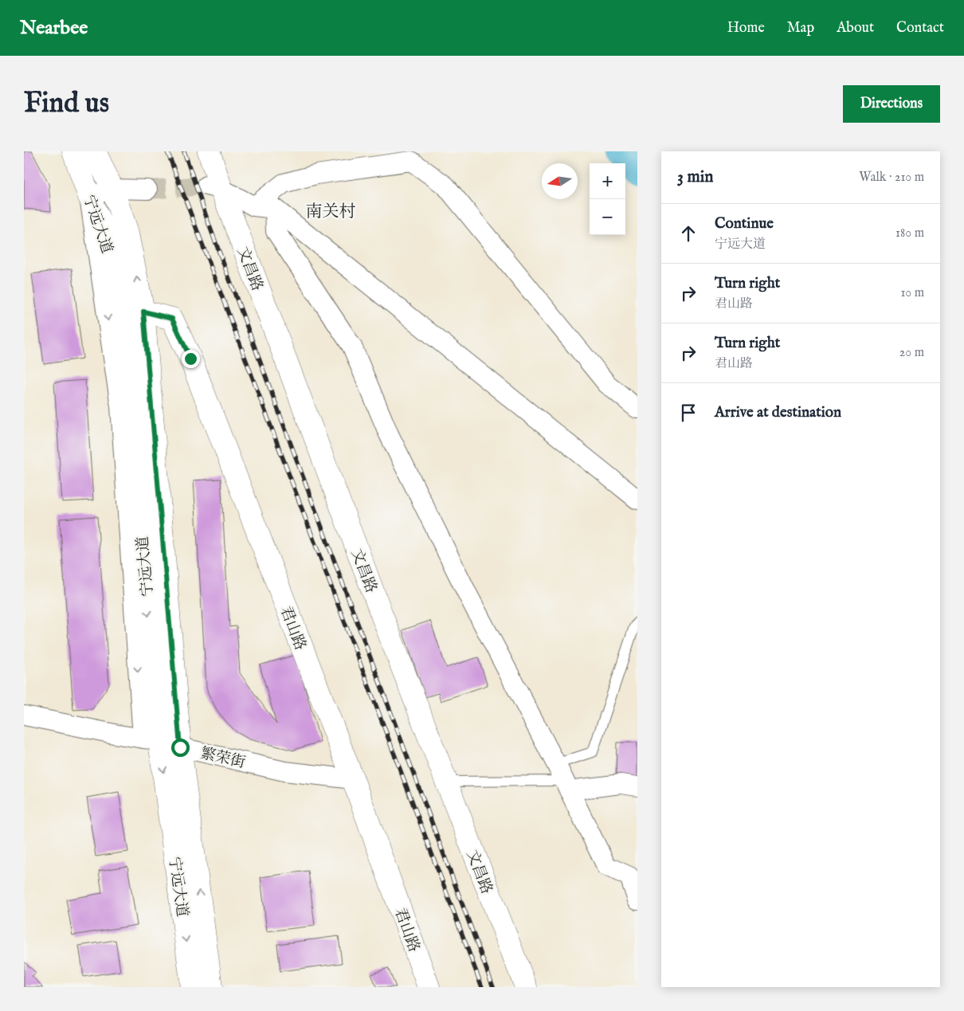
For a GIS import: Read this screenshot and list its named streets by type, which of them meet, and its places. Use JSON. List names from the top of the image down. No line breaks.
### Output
{"streets":{"main road":["宁远大道","文昌路","君山路"],"street":["繁荣街"]},"crossings":[["宁远大道","君山路"],["宁远大道","繁荣街"],["君山路","繁荣街"]],"districts":["南关村"],"north":"left","page":{"header":"Nearbee","nav":["Home","Map","About","Contact"],"buttons":"Directions","title":"Find us","heading":["3 min","Walk · 210 m"],"map_buttons":["+","−"],"list":[["Continue","宁远大道","180 m"],["Turn right","君山路","10 m"],["Turn right","君山路","20 m"],"Arrive at destination"]}}
